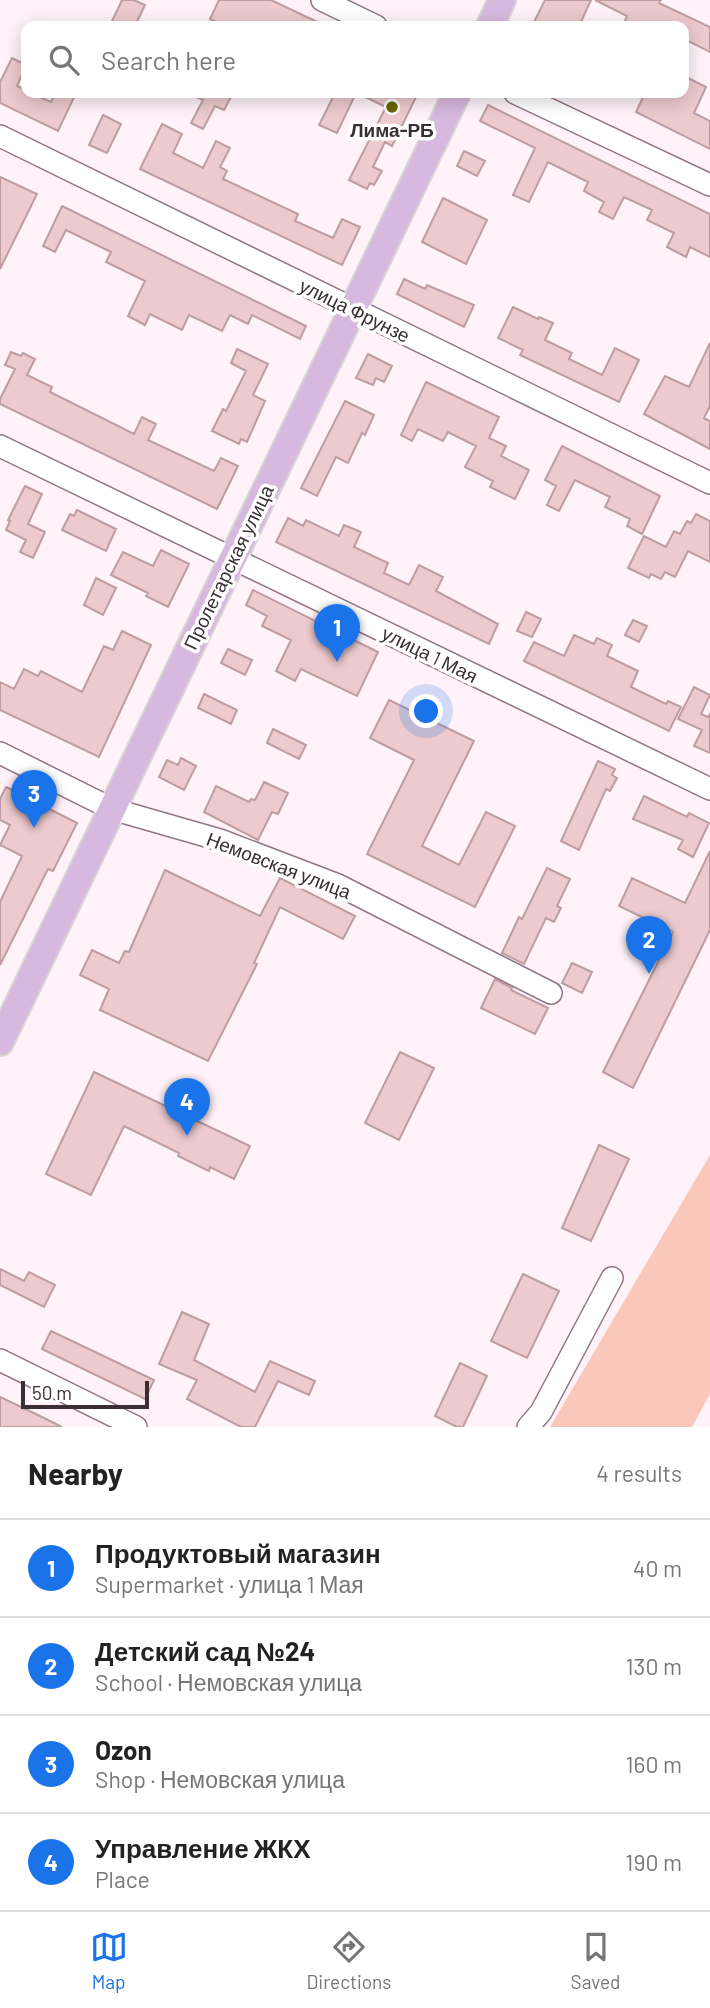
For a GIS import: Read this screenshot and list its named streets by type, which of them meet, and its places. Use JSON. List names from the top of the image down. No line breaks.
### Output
{"streets":{"main road":["Пролетарская улица"],"street":["улица Фрунзе","улица 1 Мая","Немовская улица"]},"crossings":[["улица Фрунзе","Пролетарская улица"],["Пролетарская улица","улица 1 Мая"],["Пролетарская улица","Немовская улица"]],"places":["Лима-РБ"],"scale_bar":"50 m","page":{"search":"Search here","pins":["1","3","2","4"],"scale":"50 m","heading":["Nearby","4 results"],"list":[{"mark":"1","name":"Продуктовый магазин","note":"Supermarket · улица 1 Мая","value":"40 m"},{"mark":"2","name":"Детский сад №24","note":"School · Немовская улица","value":"130 m"},{"mark":"3","name":"Ozon","note":"Shop · Немовская улица","value":"160 m"},{"mark":"4","name":"Управление ЖКХ","note":"Place","value":"190 m"}],"nav":["Map","Directions","Saved"]}}
